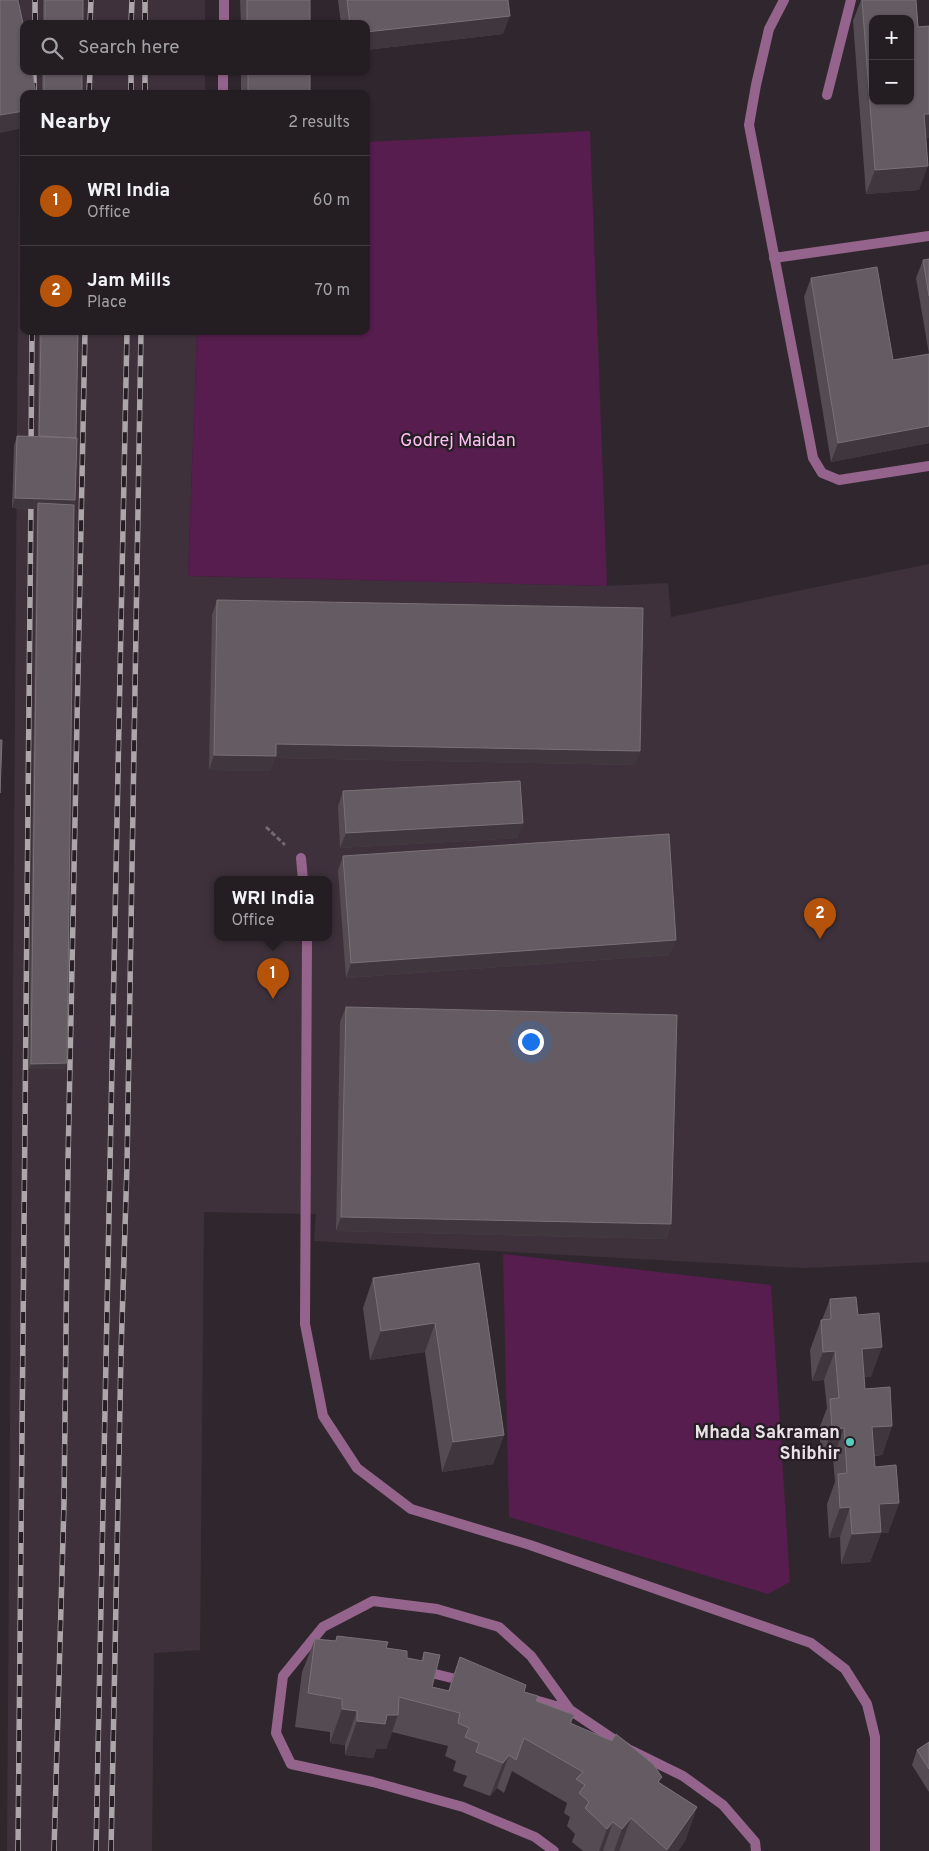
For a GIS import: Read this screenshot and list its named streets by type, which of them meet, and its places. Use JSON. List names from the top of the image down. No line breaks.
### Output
{"parks":["Godrej Maidan"],"places":["Mhada Sakraman Shibhir"],"page":{"map_buttons":["+","−"],"search":"Search here","heading":["Nearby","2 results"],"list":[{"mark":"1","name":"WRI India","note":"Office","value":"60 m"},{"mark":"2","name":"Jam Mills","note":"Place","value":"70 m"}],"popup":["WRI India","Office"],"pins":["2","1"]}}
